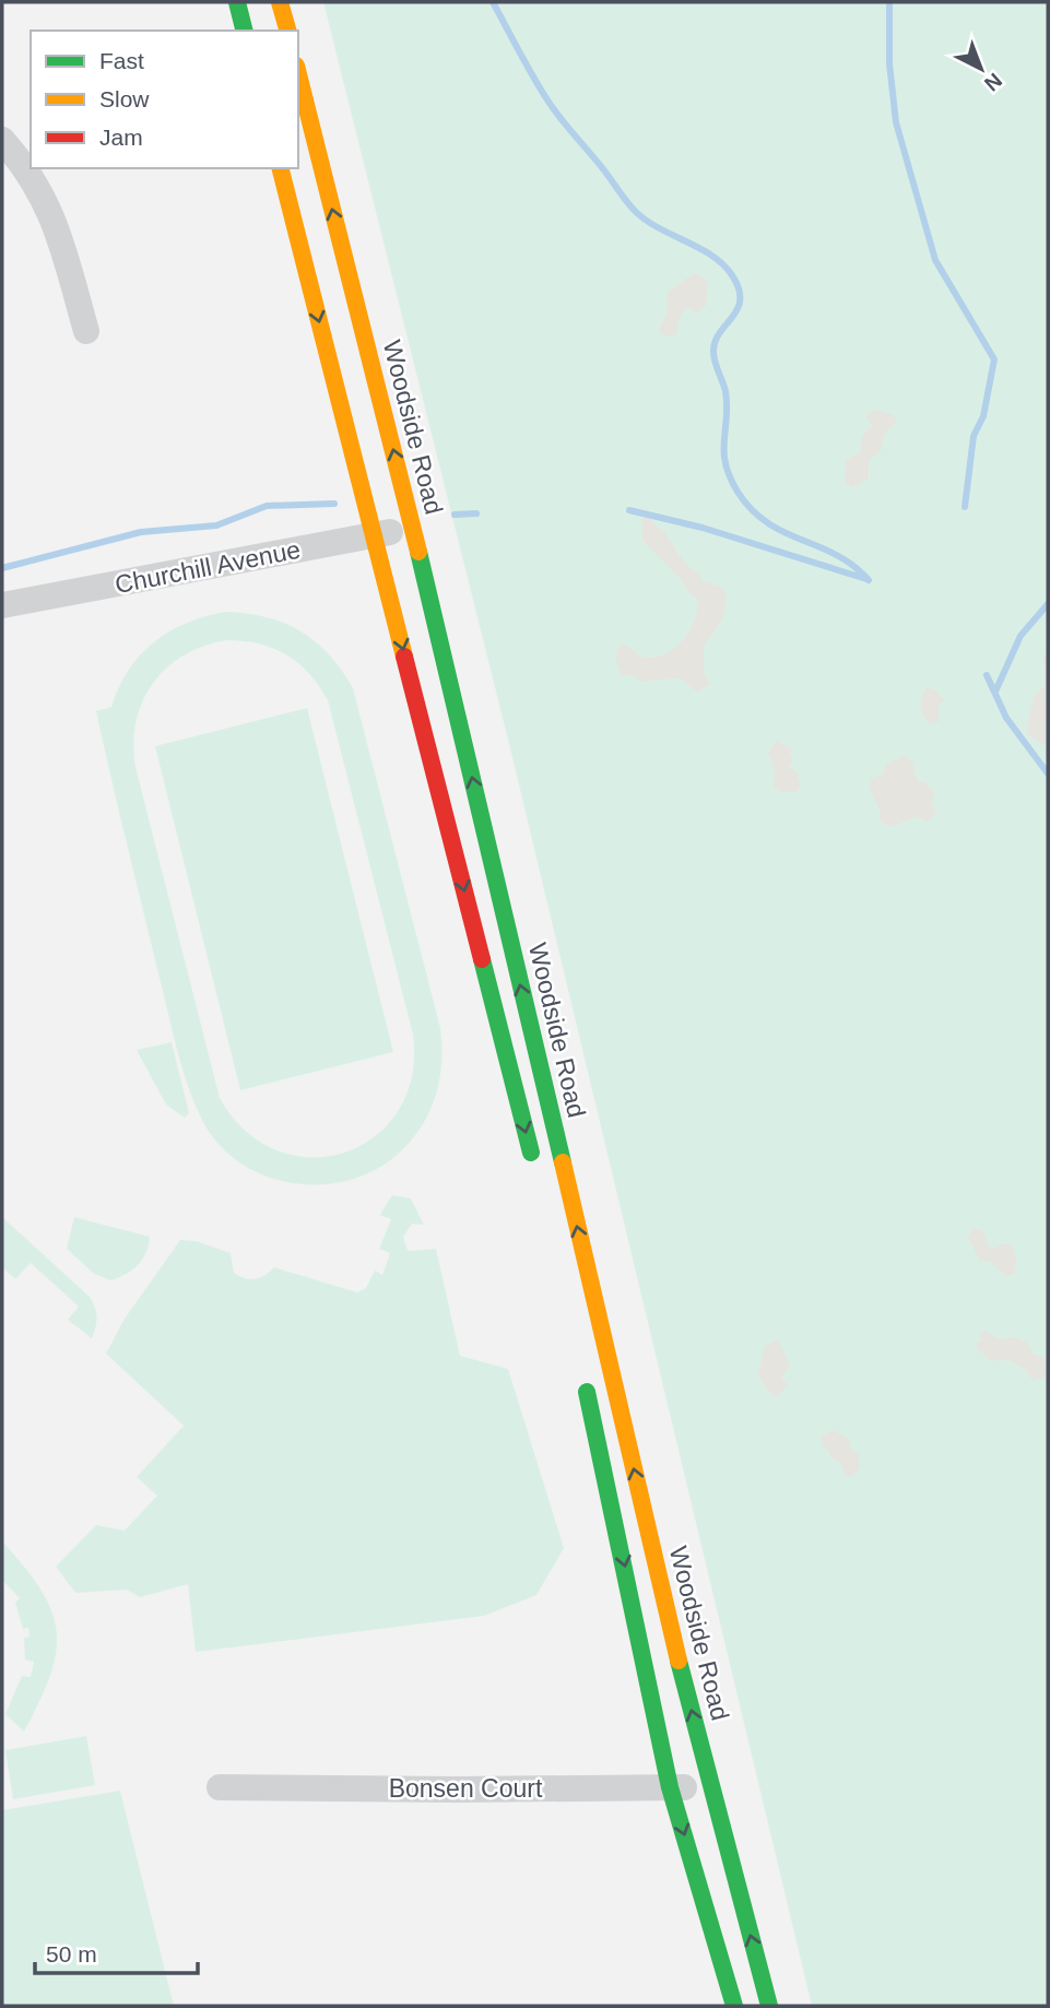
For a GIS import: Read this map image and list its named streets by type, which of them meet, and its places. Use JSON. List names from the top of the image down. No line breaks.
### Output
{"streets":{"main road":["Woodside Road"],"street":["Churchill Avenue","Bonsen Court"]},"crossings":[["Woodside Road","Churchill Avenue"],["Woodside Road","Bonsen Court"]],"legend":["Fast","Slow","Jam"],"scale_bar":"50 m","north":"bottom right"}
